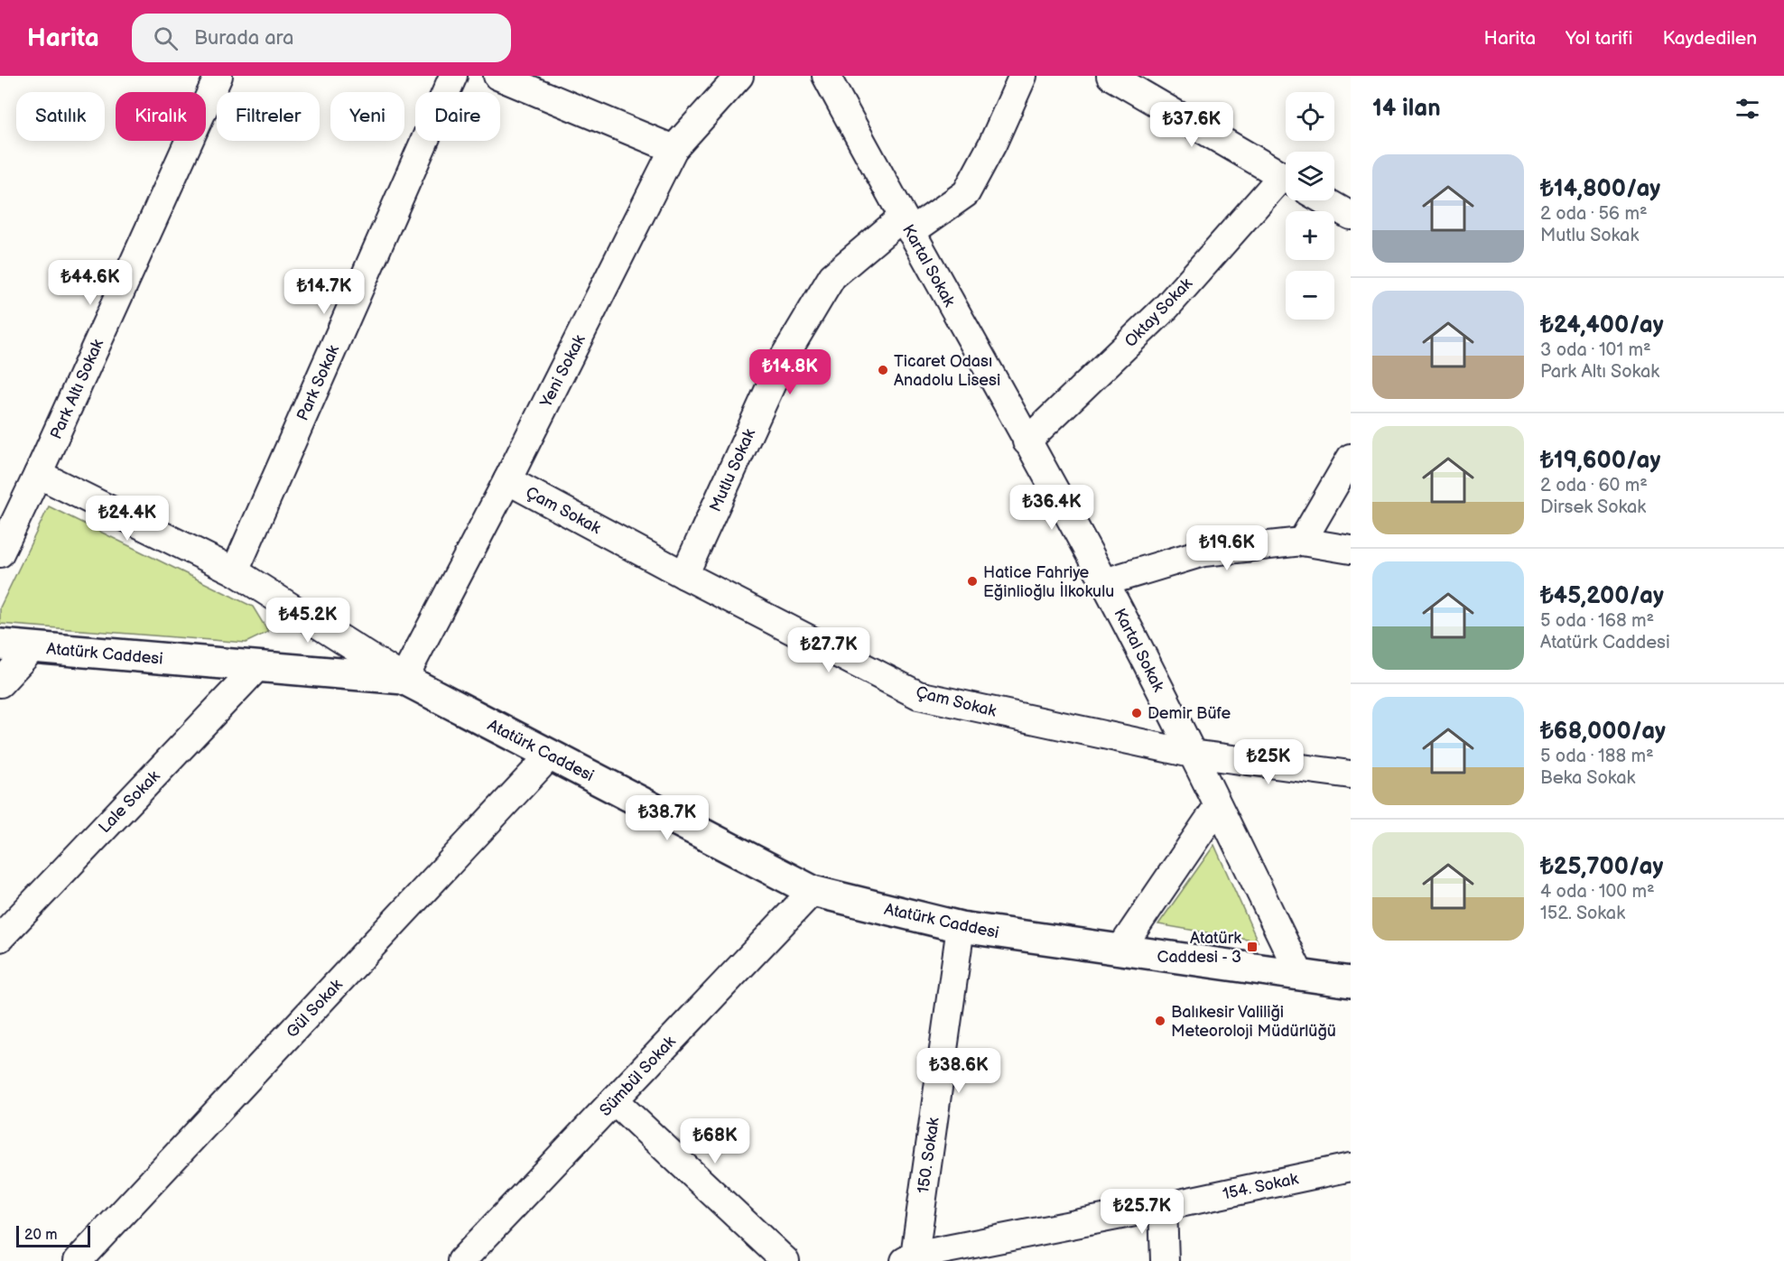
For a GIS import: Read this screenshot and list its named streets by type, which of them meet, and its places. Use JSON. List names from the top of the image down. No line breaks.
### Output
{"streets":{"main road":["Atatürk Caddesi"],"street":["Kartal Sokak","Oktay Sokak","Yeni Sokak","Park Sokak","Park Altı Sokak","Mutlu Sokak","Çam Sokak","Lale Sokak","Gül Sokak","Sümbül Sokak","150. Sokak","154. Sokak"]},"crossings":[["Kartal Sokak","Oktay Sokak"],["Kartal Sokak","Mutlu Sokak"],["Kartal Sokak","Çam Sokak"],["Kartal Sokak","Atatürk Caddesi"],["Yeni Sokak","Çam Sokak"],["Yeni Sokak","Atatürk Caddesi"],["Mutlu Sokak","Çam Sokak"],["Atatürk Caddesi","Lale Sokak"],["Atatürk Caddesi","Gül Sokak"],["Atatürk Caddesi","Sümbül Sokak"],["Atatürk Caddesi","150. Sokak"],["150. Sokak","154. Sokak"]],"places":{"other":["Ticaret Odası Anadolu Lisesi","Hatice Fahriye Eğinlioğlu İlkokulu","Demir Büfe","Balıkesir Valiliği Meteoroloji Müdürlüğü"],"transit":["Atatürk Caddesi - 3"]},"scale_bar":"20 m","page":{"header":"Harita","search":"Burada ara","nav":["Harita","Yol tarifi","Kaydedilen"],"heading":"14 ilan","map_buttons":["+","−"],"chip":["Satılık","Kiralık","Filtreler","Yeni","Daire"],"price":["₺37.6K","₺44.6K","₺14.7K","₺14.8K","₺36.4K","₺24.4K","₺19.6K","₺45.2K","₺27.7K","₺25K","₺38.7K","₺38.6K","₺68K","₺25.7K"],"list":[{"name":"₺14,800/ay","note":"2 oda · 56 m² · Mutlu Sokak"},{"name":"₺24,400/ay","note":"3 oda · 101 m² · Park Altı Sokak"},{"name":"₺19,600/ay","note":"2 oda · 60 m² · Dirsek Sokak"},{"name":"₺45,200/ay","note":"5 oda · 168 m² · Atatürk Caddesi"},{"name":"₺68,000/ay","note":"5 oda · 188 m² · Beka Sokak"},{"name":"₺25,700/ay","note":"4 oda · 100 m² · 152. Sokak"}],"scale":"20 m"}}
